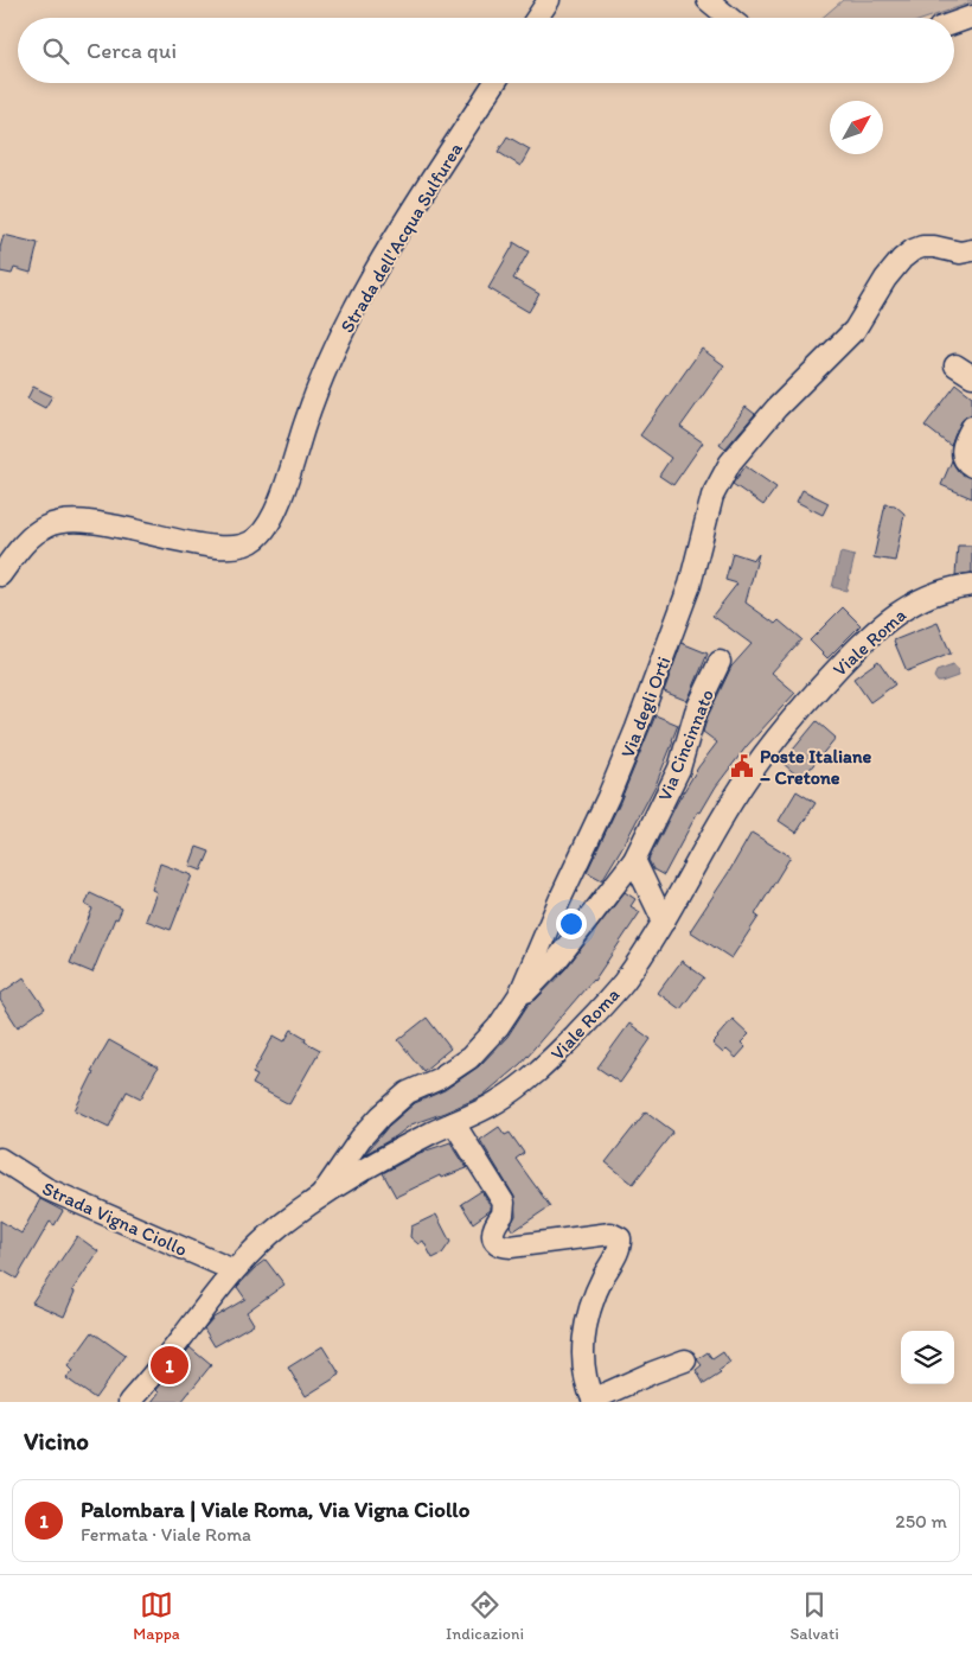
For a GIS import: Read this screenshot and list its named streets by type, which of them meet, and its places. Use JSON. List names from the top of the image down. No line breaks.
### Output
{"streets":{"street":["Strada dell'Acqua Sulfurea","Viale Roma","Via degli Orti","Via Cincinnato","Strada Vigna Ciollo"]},"crossings":[["Viale Roma","Via degli Orti"],["Viale Roma","Strada Vigna Ciollo"],["Via degli Orti","Via Cincinnato"]],"places":{"public building":["Poste Italiane – Cretone"]},"north":"top right","page":{"search":"Cerca qui","pins":"1","heading":"Vicino","list":[{"mark":"1","name":"Palombara | Viale Roma, Via Vigna Ciollo","note":"Fermata · Viale Roma","value":"250 m"}],"nav":["Mappa","Indicazioni","Salvati"]}}
